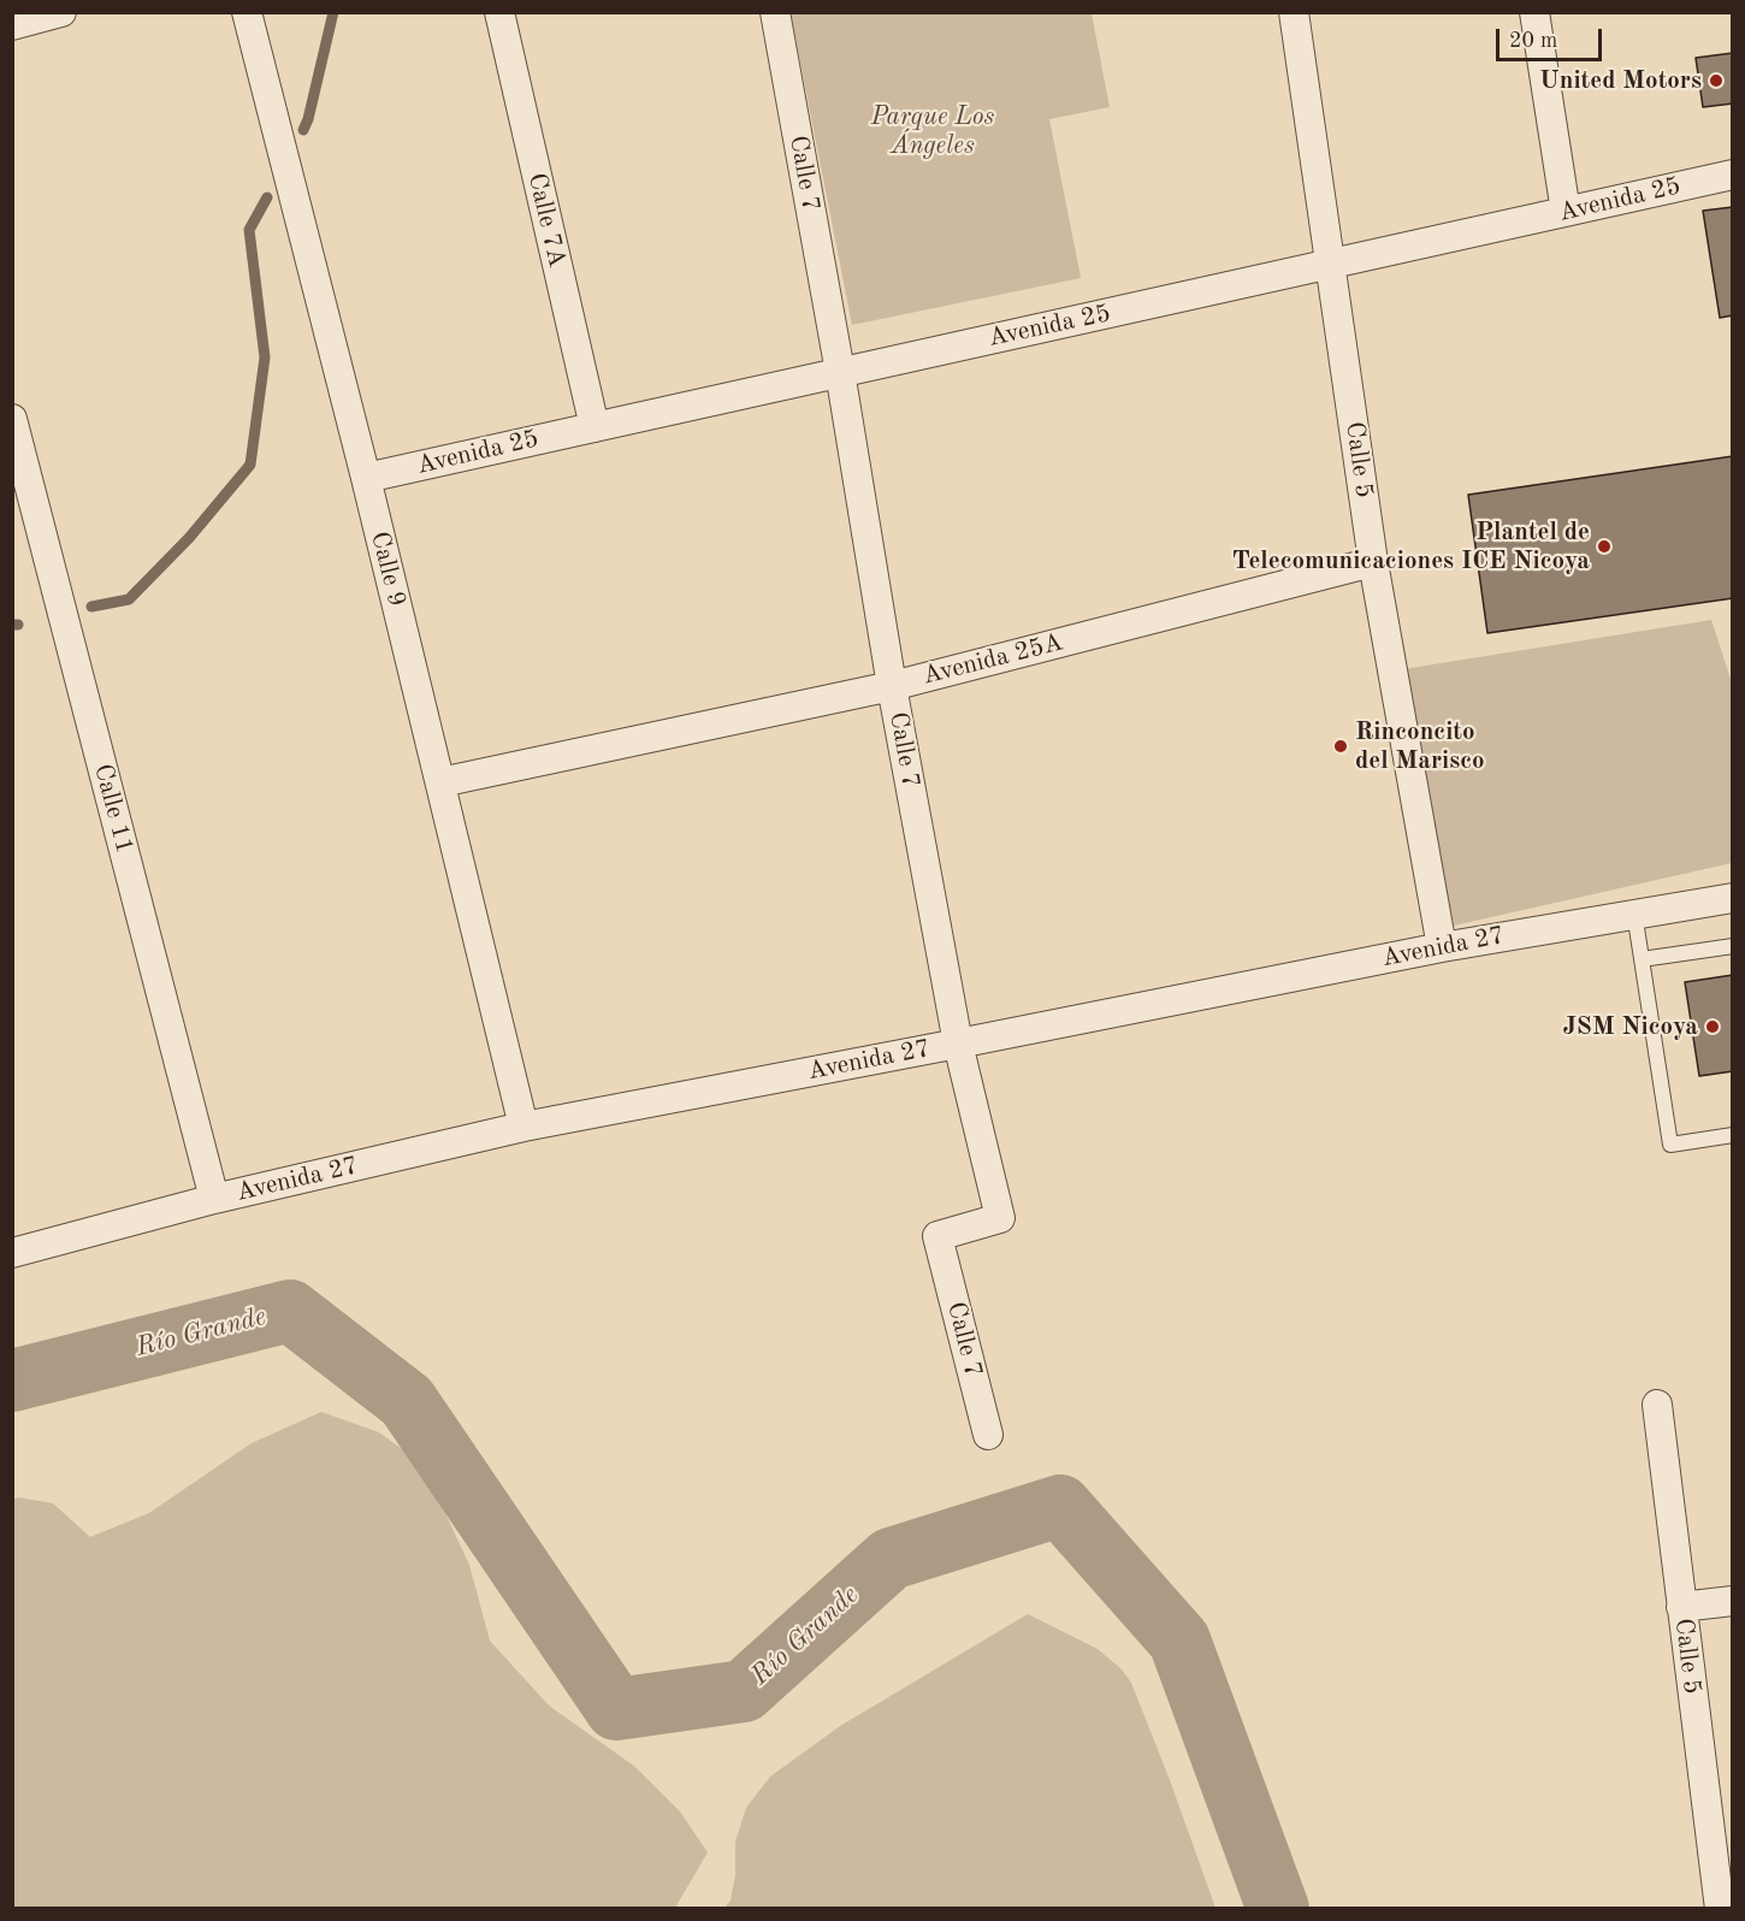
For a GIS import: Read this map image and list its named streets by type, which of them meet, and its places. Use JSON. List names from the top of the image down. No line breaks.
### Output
{"streets":{"street":["Calle 7","Avenida 25","Calle 7A","Calle 5","Calle 9","Avenida 25A","Calle 11","Avenida 27"]},"crossings":[["Calle 7","Avenida 25"],["Calle 7","Avenida 25A"],["Calle 7","Avenida 27"],["Avenida 25","Calle 7A"],["Avenida 25","Calle 5"],["Avenida 25","Calle 9"],["Calle 5","Avenida 25A"],["Calle 5","Avenida 27"],["Calle 9","Avenida 25A"],["Calle 9","Avenida 27"],["Calle 11","Avenida 27"]],"water":["Río Grande"],"parks":["Parque Los Ángeles"],"places":["United Motors","Plantel de Telecomunicaciones ICE Nicoya","Rinconcito del Marisco","JSM Nicoya"],"scale_bar":"20 m"}
